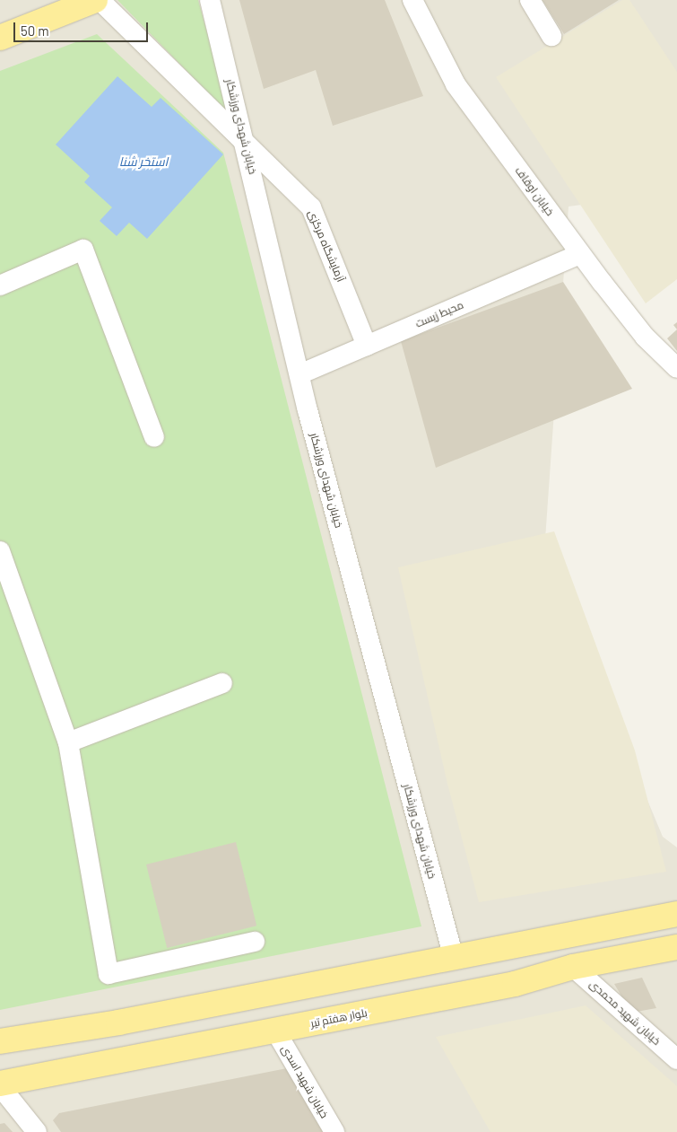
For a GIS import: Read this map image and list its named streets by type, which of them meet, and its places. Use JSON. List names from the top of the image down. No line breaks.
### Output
{"streets":{"main road":["بلوار هفتم تیر"],"street":["خیابان شهدای ورزشکار","خیابان اوقاف","آزمایشگاه مرکزی","محیط زیست","خیابان شهید محمدی","خیابان شهید اسدی"]},"crossings":[["خیابان شهدای ورزشکار","آزمایشگاه مرکزی"],["خیابان شهدای ورزشکار","محیط زیست"],["خیابان اوقاف","محیط زیست"],["آزمایشگاه مرکزی","محیط زیست"],["خیابان شهید محمدی","بلوار هفتم تیر"],["بلوار هفتم تیر","خیابان شهید اسدی"]],"water":["استخر شنا"],"scale_bar":"50 m"}
